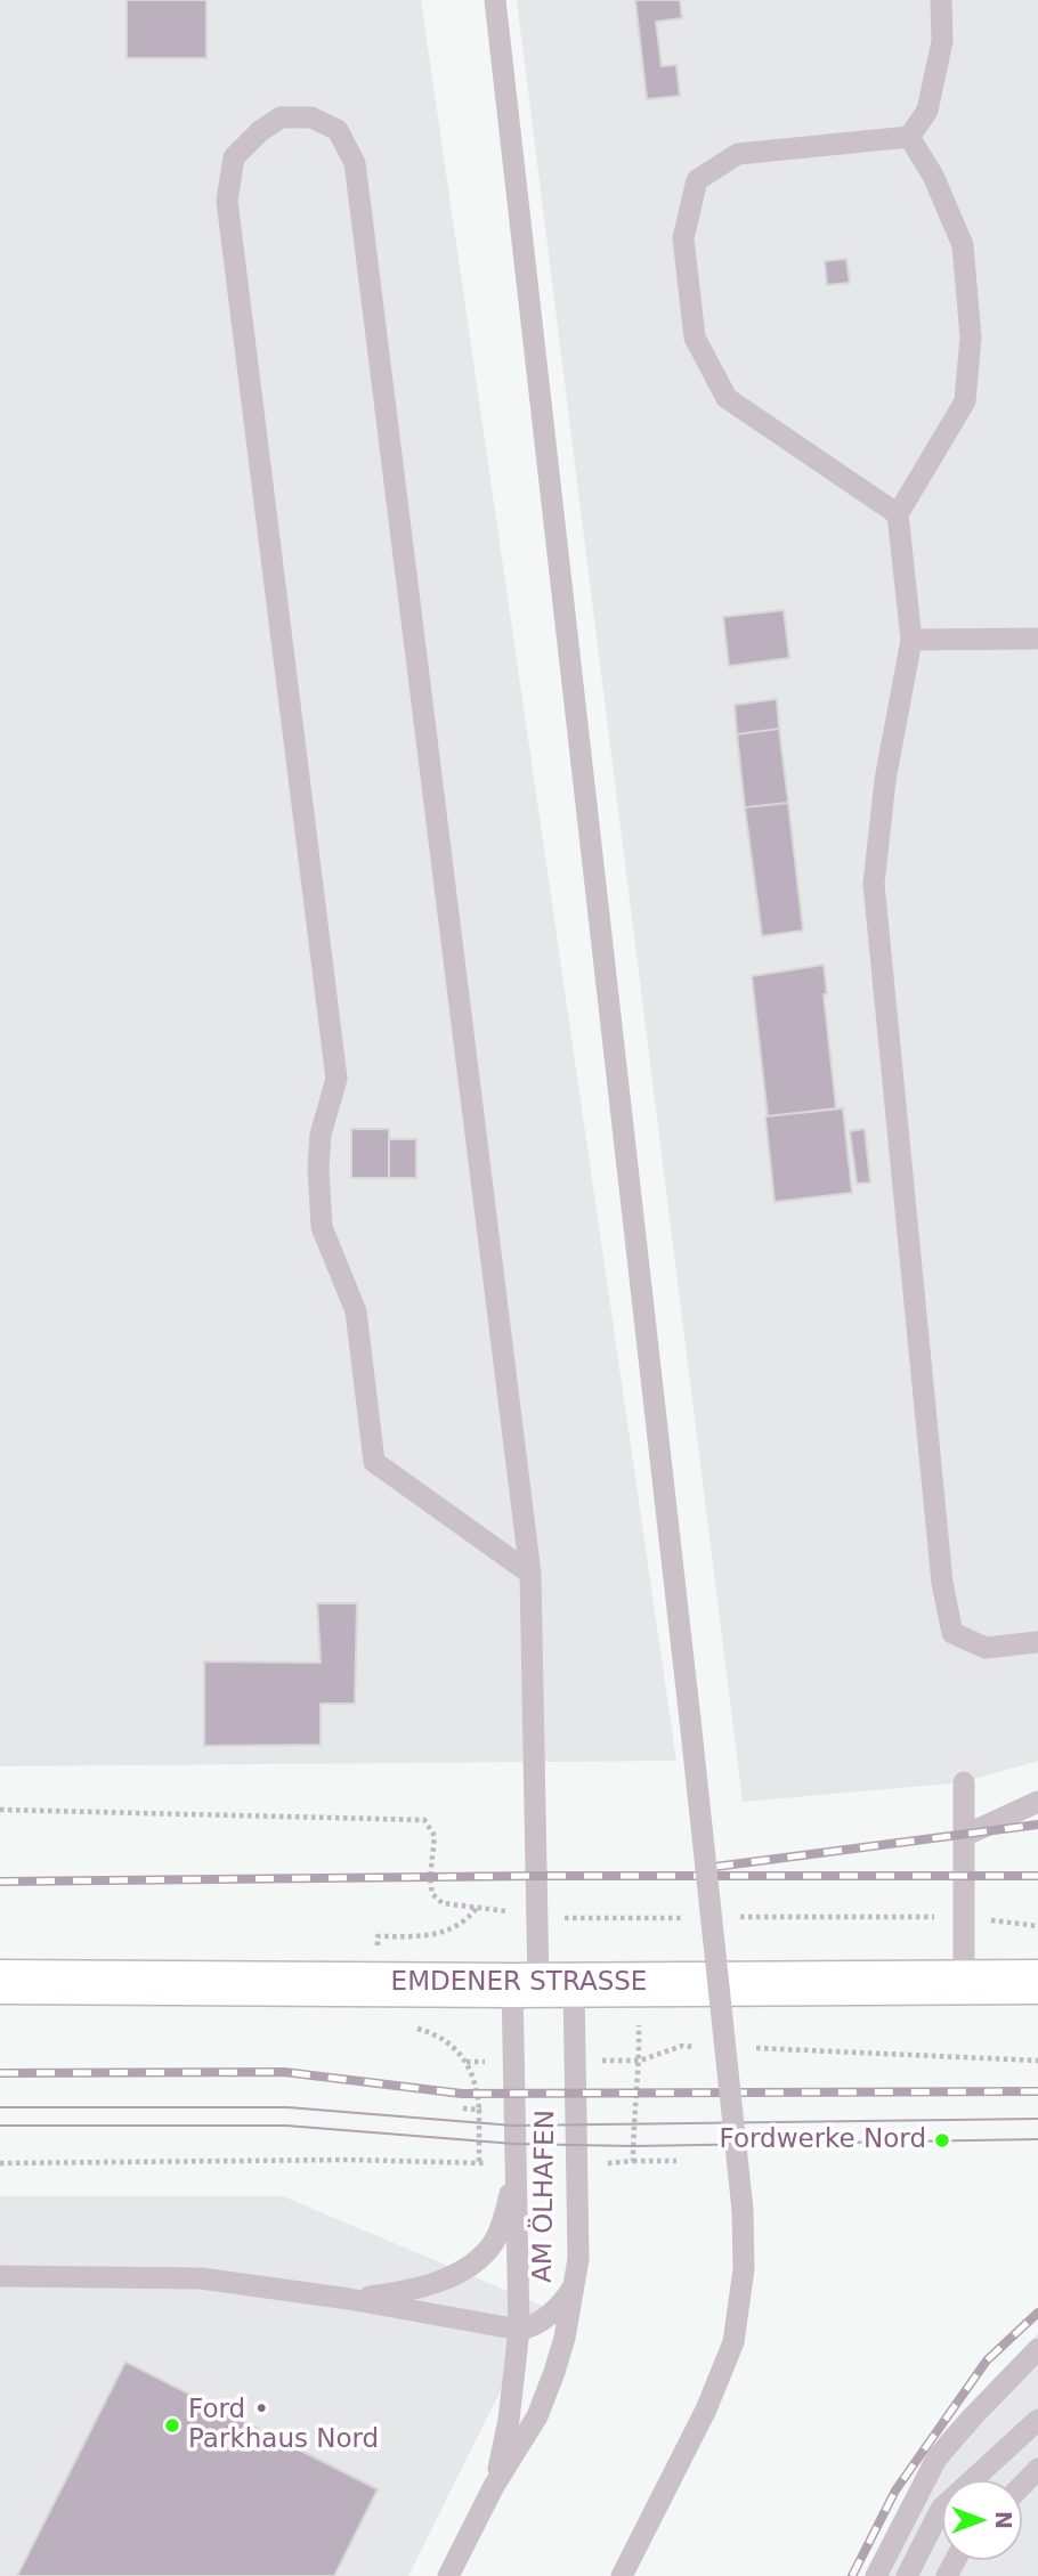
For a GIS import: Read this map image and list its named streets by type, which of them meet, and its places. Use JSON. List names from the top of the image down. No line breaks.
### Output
{"streets":{"street":["EMDENER STRASSE"],"lane":["AM ÖLHAFEN"]},"crossings":[["EMDENER STRASSE","AM ÖLHAFEN"]],"places":["Fordwerke Nord","Ford • Parkhaus Nord"],"north":"right"}
